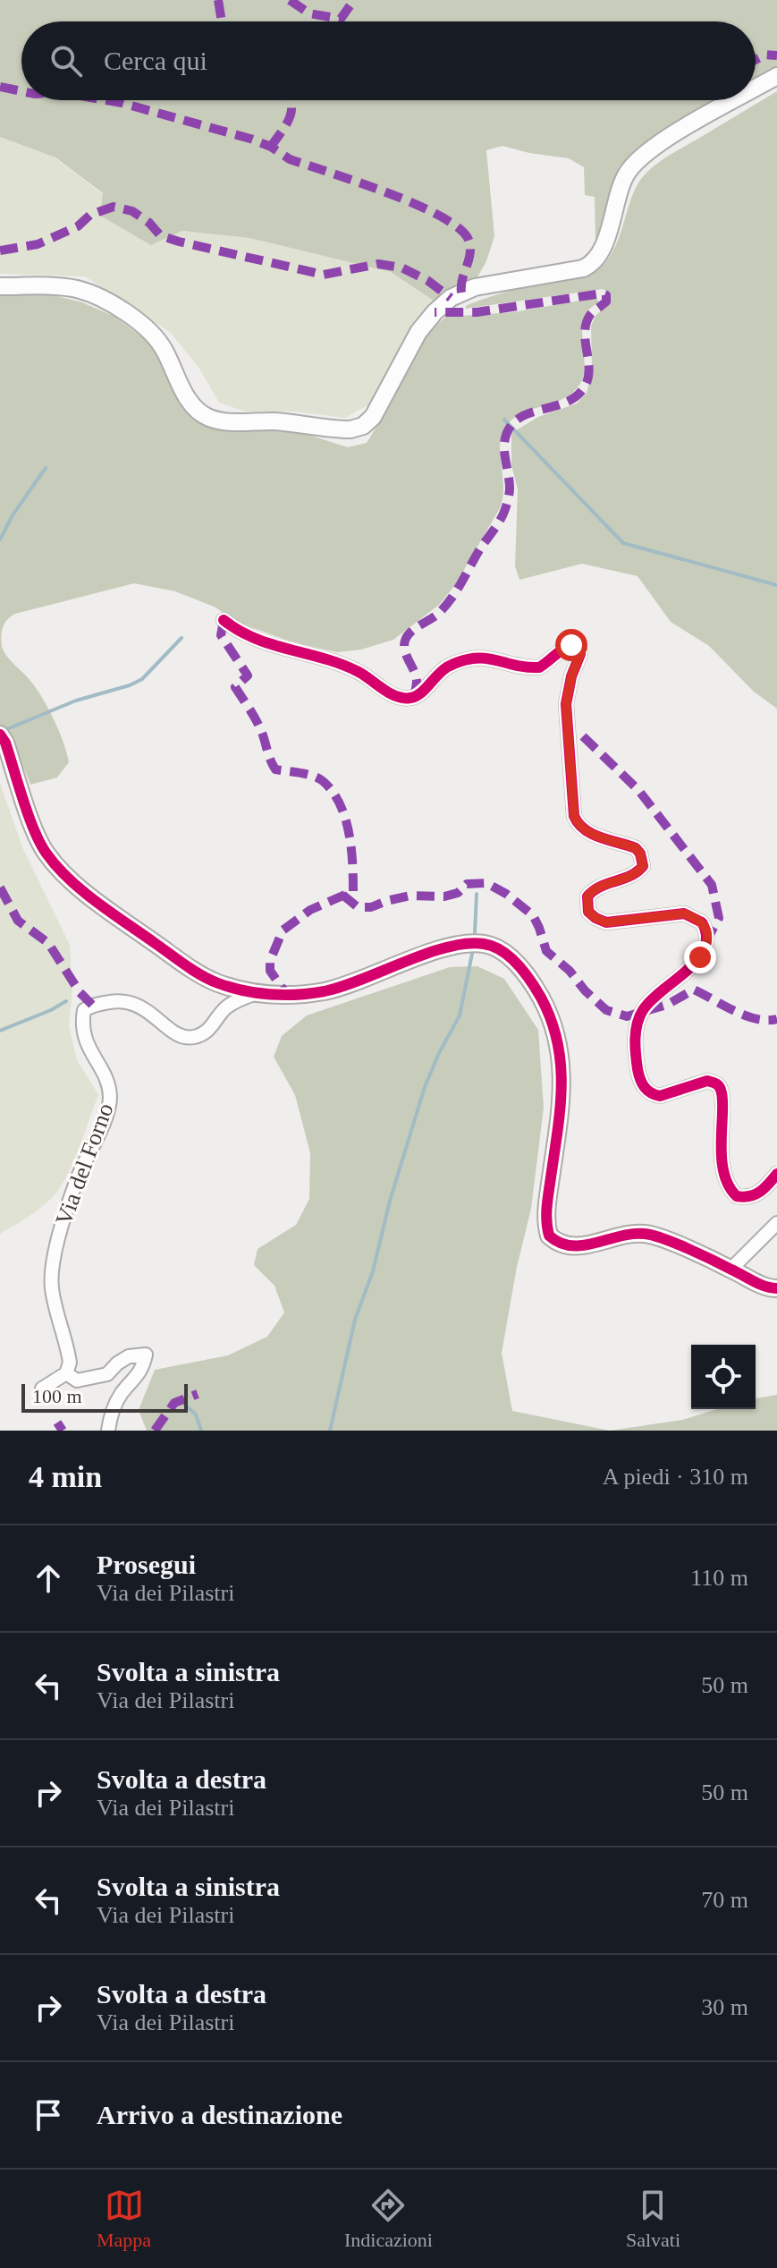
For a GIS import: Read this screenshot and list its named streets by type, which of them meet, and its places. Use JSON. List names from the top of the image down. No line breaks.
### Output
{"streets":{"street":["Via del Forno"]},"scale_bar":"100 m","page":{"search":"Cerca qui","scale":"100 m","heading":["4 min","A piedi · 310 m"],"list":[["Prosegui","Via dei Pilastri","110 m"],["Svolta a sinistra","Via dei Pilastri","50 m"],["Svolta a destra","Via dei Pilastri","50 m"],["Svolta a sinistra","Via dei Pilastri","70 m"],["Svolta a destra","Via dei Pilastri","30 m"],"Arrivo a destinazione"],"nav":["Mappa","Indicazioni","Salvati"]}}
